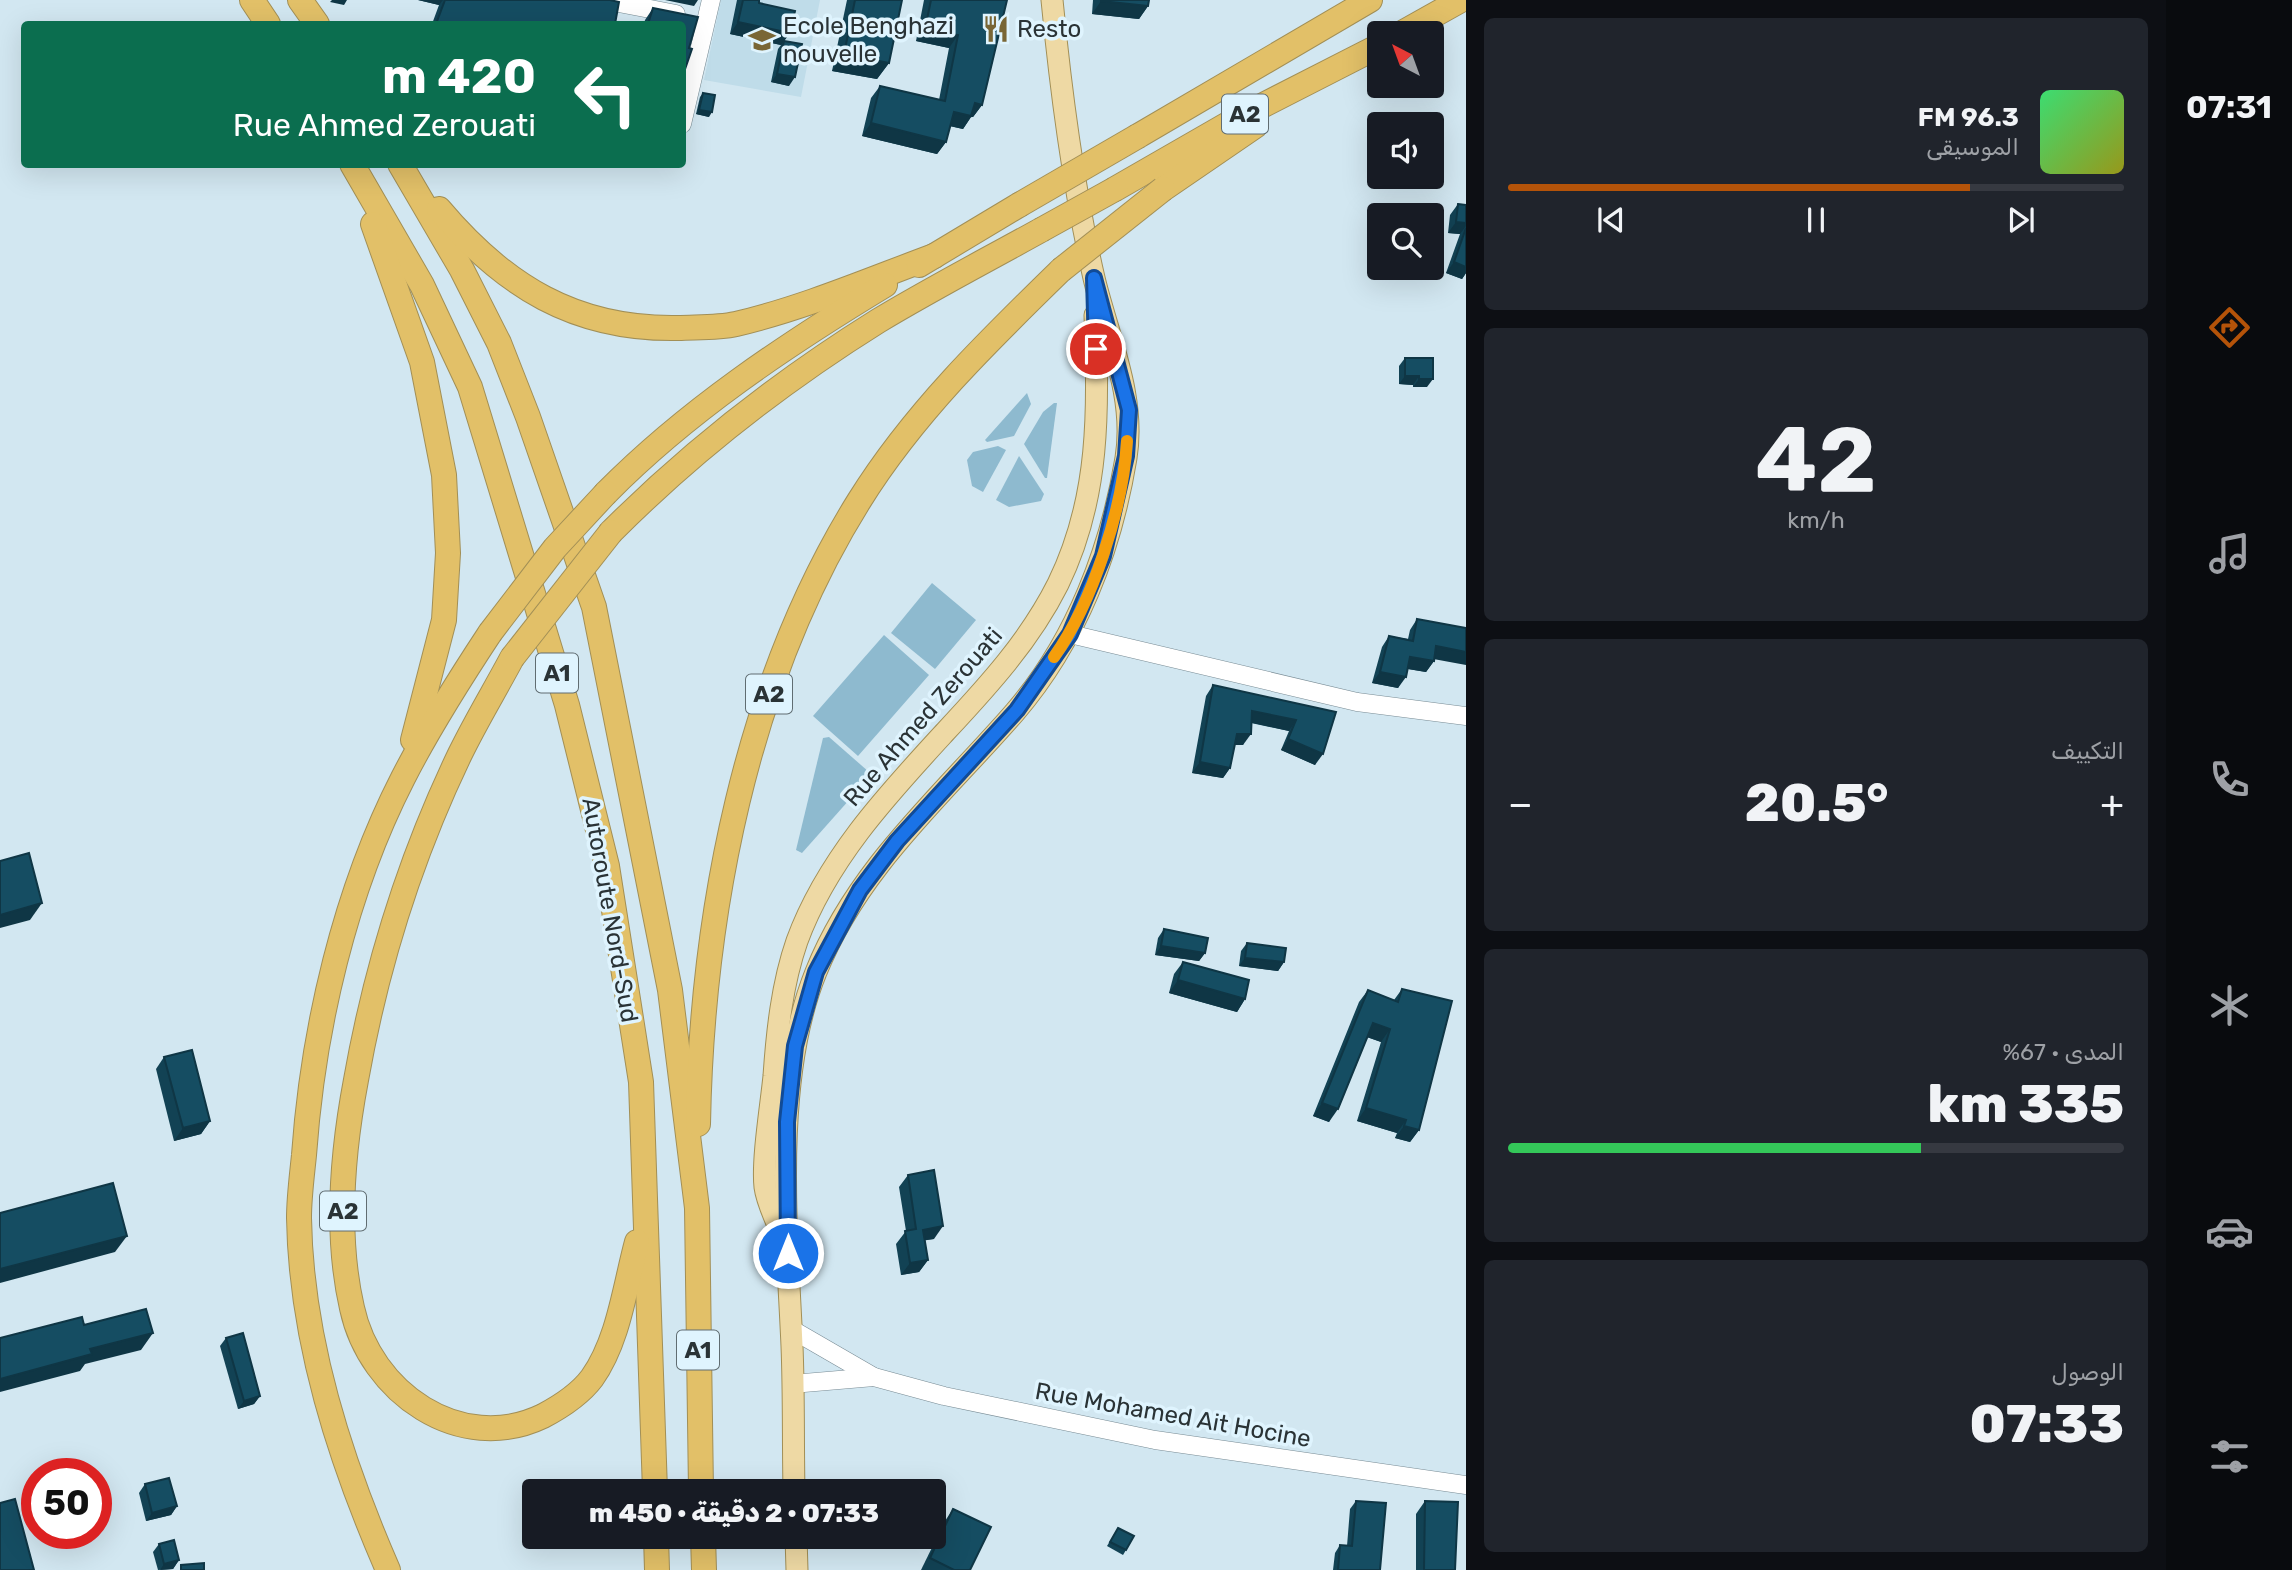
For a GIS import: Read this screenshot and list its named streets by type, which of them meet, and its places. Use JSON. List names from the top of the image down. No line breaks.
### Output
{"streets":{"highway":["A2","A1","Autoroute Nord-Sud"],"main road":["Rue Ahmed Zerouati"],"street":["Rue Mohamed Ait Hocine"]},"crossings":[["A2","Autoroute Nord-Sud"]],"places":{"restaurant":["Resto"],"school or university":["Ecole Benghazi nouvelle"]},"north":"top left","page":{"tabs":"07:31","turn":["420 m","Rue Ahmed Zerouati"],"song":["96.3 FM","الموسيقى"],"tile":[["42","km/h"],"التكييف",["المدى · 67%","335 km"],["الوصول","07:33"]],"heat":["−","20.5°","+"],"limit":"50","trip":"07:33 · 2 دقيقة · 450 m"}}
